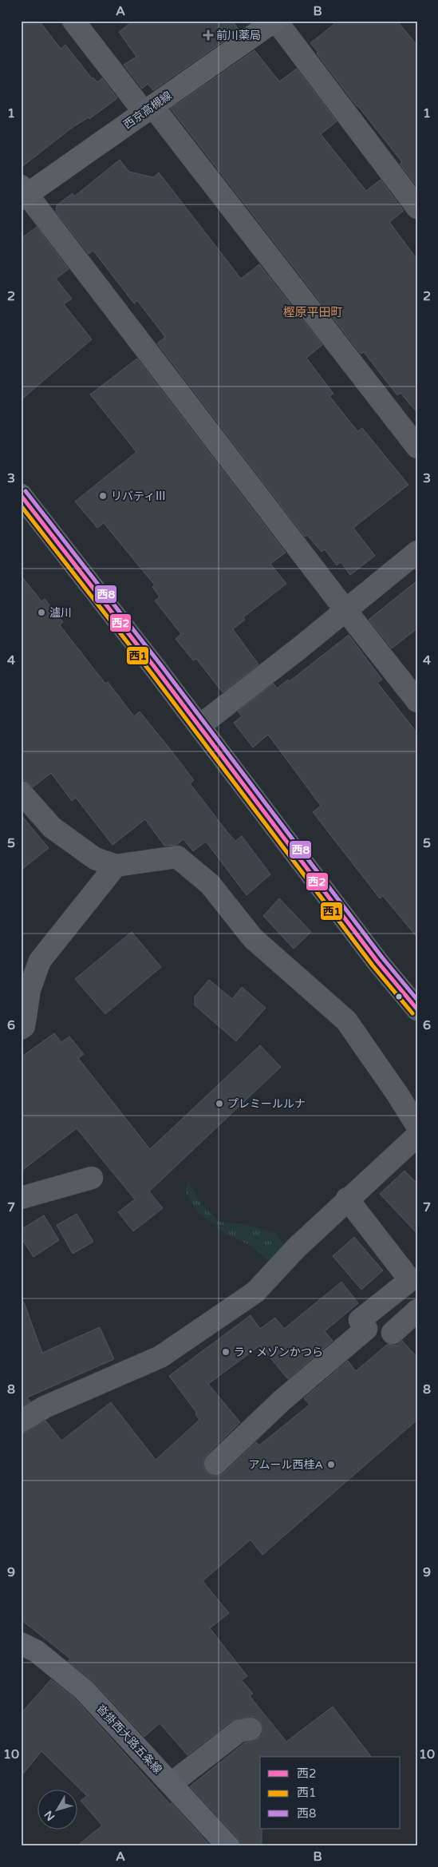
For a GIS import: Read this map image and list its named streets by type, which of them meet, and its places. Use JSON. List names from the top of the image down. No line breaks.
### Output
{"streets":{"main road":["西京高槻線"],"street":["沓掛西大路五条線"]},"districts":["樫原平田町"],"places":{"health":["前川薬局"],"other":["リバティⅢ","瀘川","プレミールルナ","ラ・メゾンかつら","アムール西桂A"]},"lines":["transit line 西8","transit line 西2","transit line 西1"],"legend":["西2","西1","西8"],"north":"bottom left","grid":{"columns":["A","B"],"rows":["1","2","3","4","5","6","7","8","9","10"]}}
